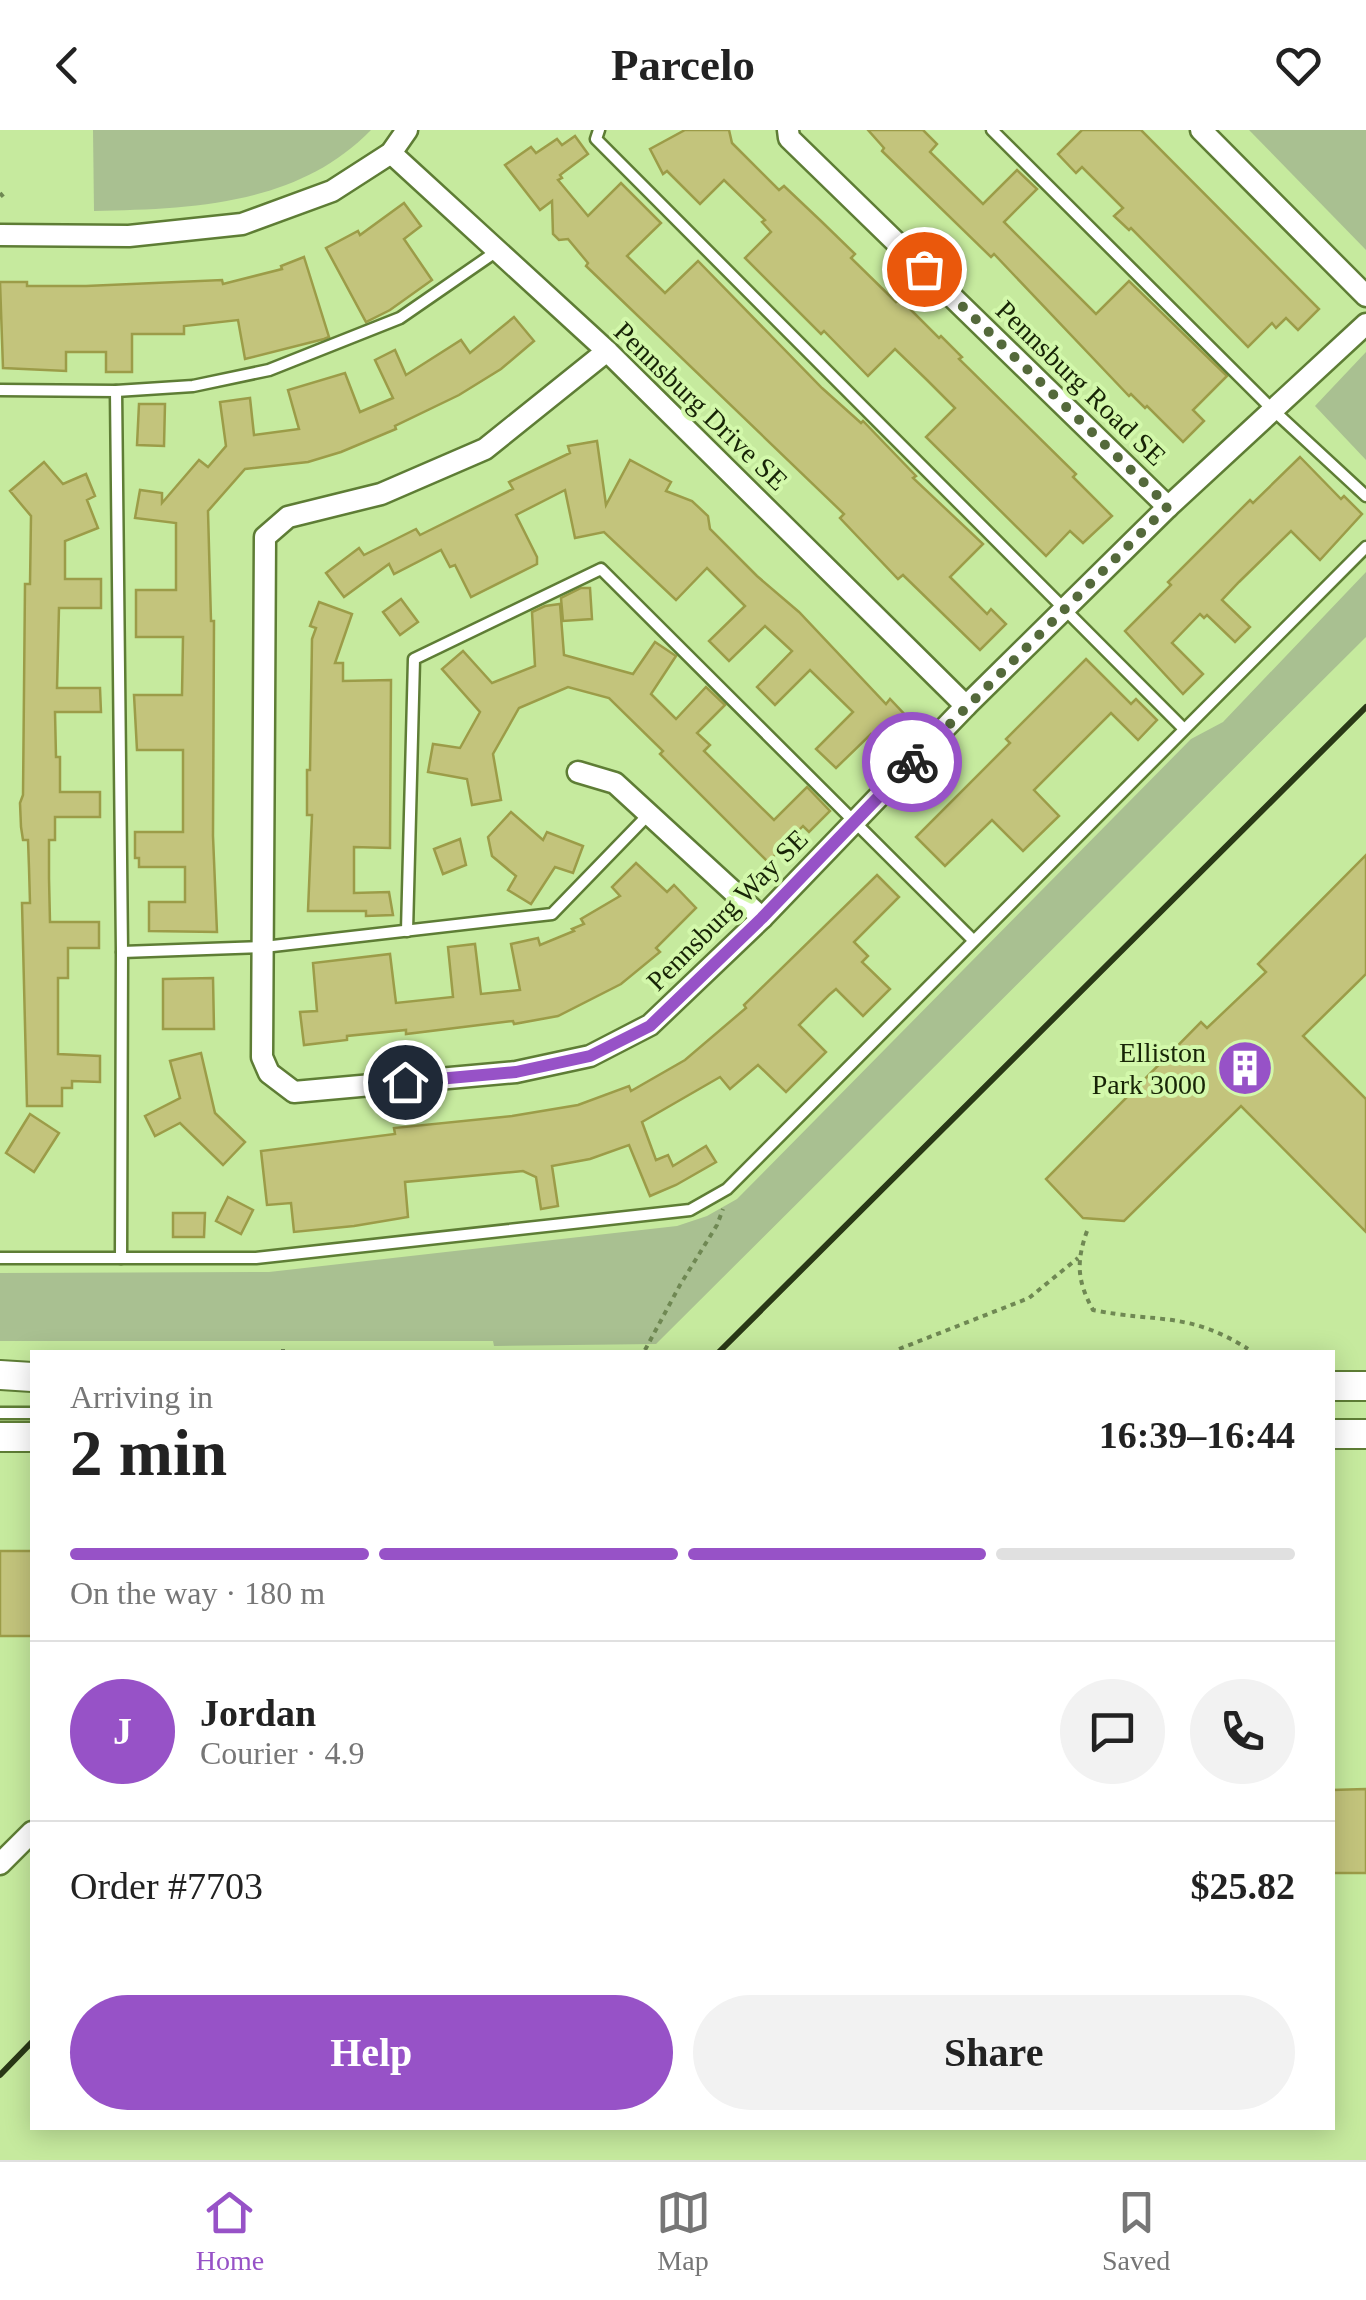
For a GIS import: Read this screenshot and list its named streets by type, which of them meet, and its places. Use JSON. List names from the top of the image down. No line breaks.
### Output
{"streets":{"street":["Pennsburg Road SE","Pennsburg Drive SE","Pennsburg Way SE"]},"crossings":[["Pennsburg Road SE","Pennsburg Way SE"],["Pennsburg Drive SE","Pennsburg Way SE"]],"places":{"building":["Elliston Park 3000"]},"page":{"header":"Parcelo","heading":["2 min","Arriving in","16:39–16:44"],"panel":["Jordan","Courier · 4.9","Order #7703","$25.82"],"bar":"On the way · 180 m","round":"J","buttons":["Help","Share"],"tabs":["Home","Map","Saved"]}}
